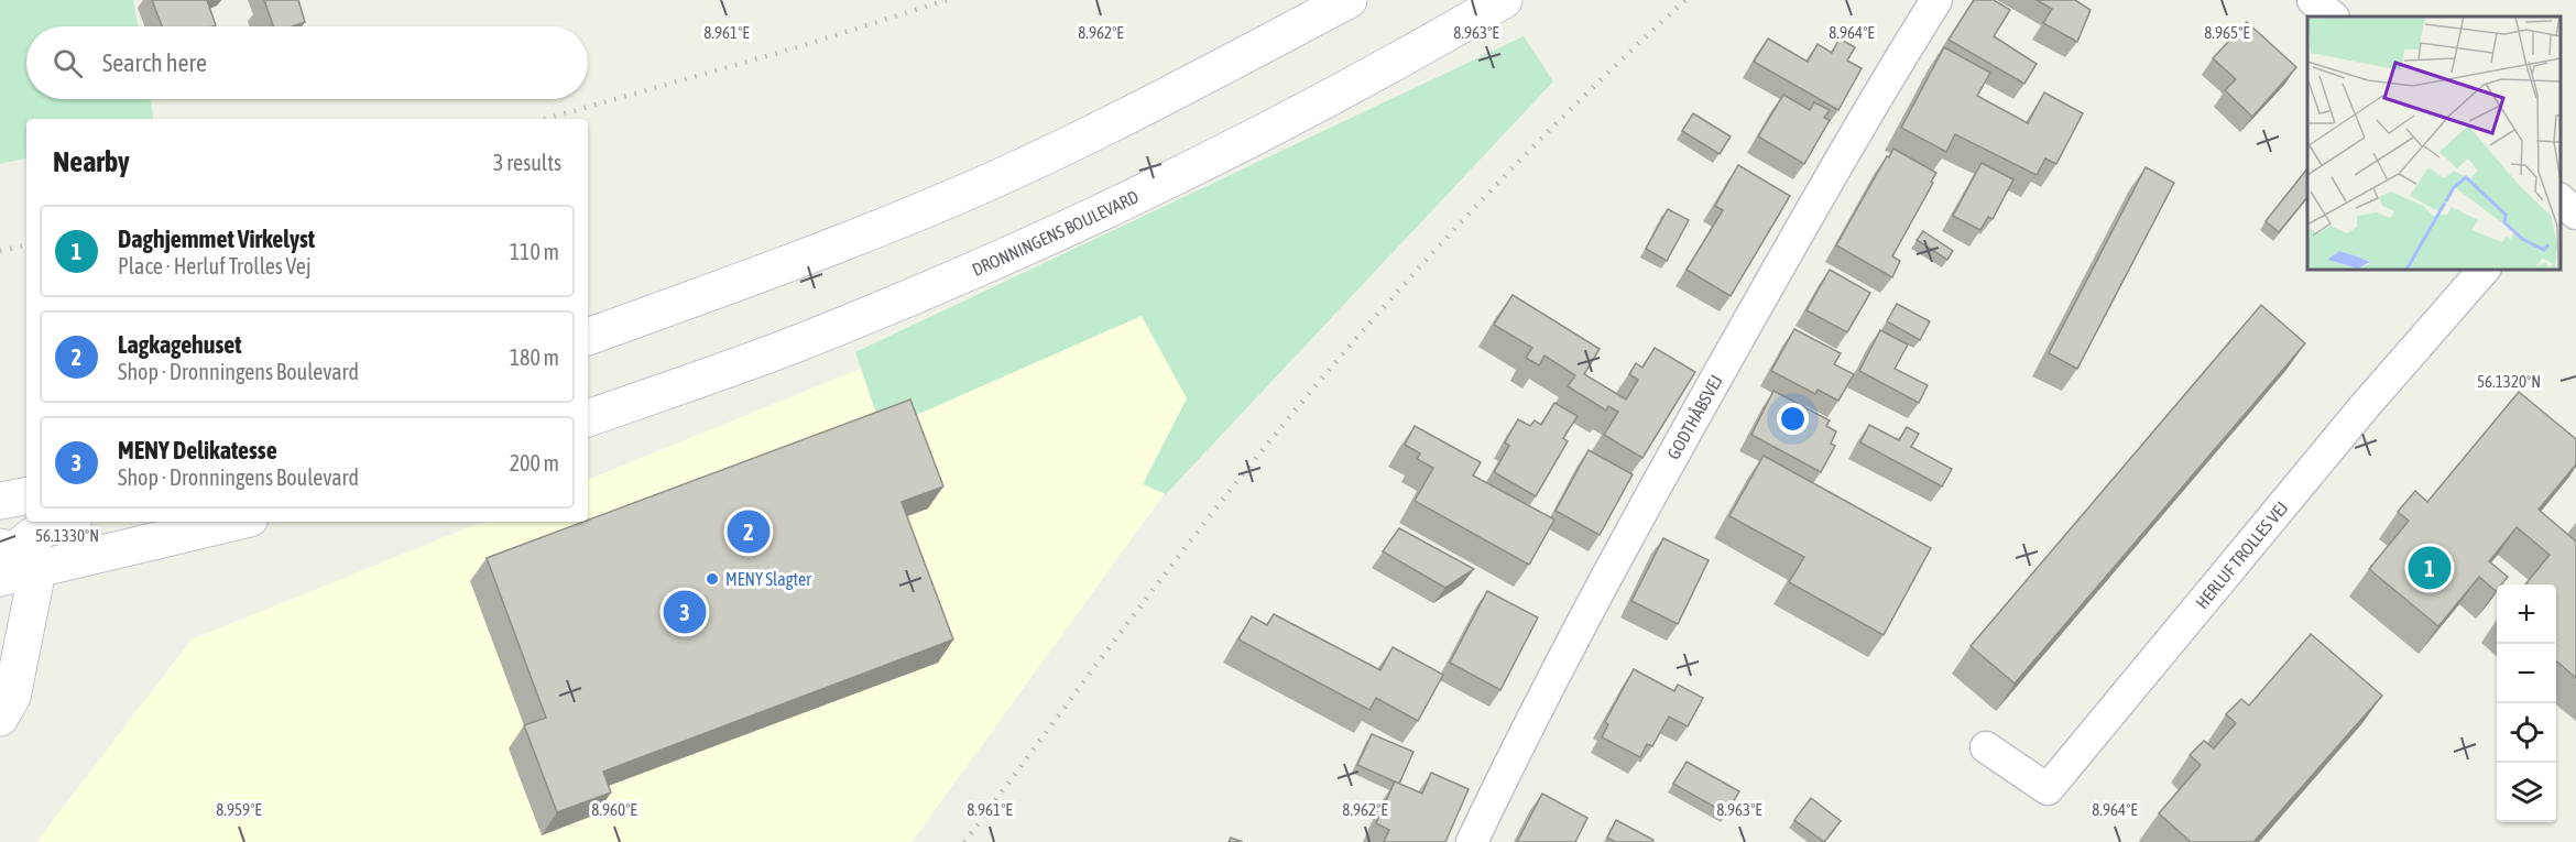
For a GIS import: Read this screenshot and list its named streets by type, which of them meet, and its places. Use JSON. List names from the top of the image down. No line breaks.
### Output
{"streets":{"main road":["DRONNINGENS BOULEVARD"],"street":["GODTHÅBSVEJ","HERLUF TROLLES VEJ"]},"places":["MENY Slagter"],"page":{"search":"Search here","heading":["Nearby","3 results"],"list":[{"mark":"1","name":"Daghjemmet Virkelyst","note":"Place · Herluf Trolles Vej","value":"110 m"},{"mark":"2","name":"Lagkagehuset","note":"Shop · Dronningens Boulevard","value":"180 m"},{"mark":"3","name":"MENY Delikatesse","note":"Shop · Dronningens Boulevard","value":"200 m"}],"pins":["2","1","3"],"map_buttons":["+","−"]},"coordinates":["8.961°E","8.962°E","8.963°E","8.964°E","8.965°E","56.1320°N","56.1330°N","8.959°E","8.960°E"]}
